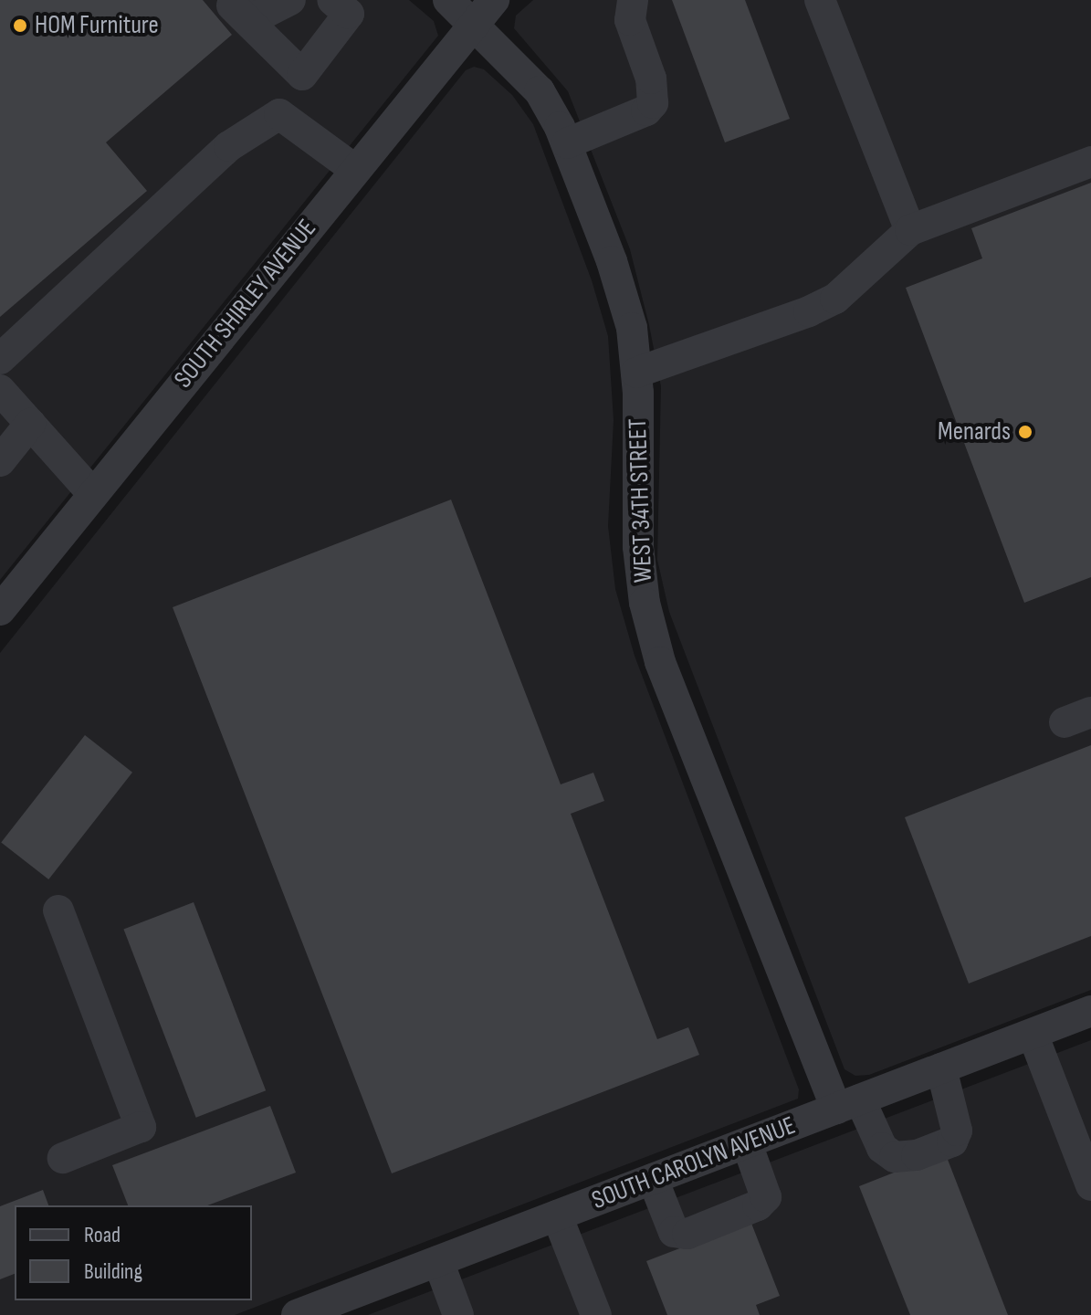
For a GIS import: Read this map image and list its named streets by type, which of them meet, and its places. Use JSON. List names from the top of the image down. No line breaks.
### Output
{"streets":{"street":["SOUTH SHIRLEY AVENUE","WEST 34TH STREET","SOUTH CAROLYN AVENUE"]},"crossings":[["SOUTH SHIRLEY AVENUE","WEST 34TH STREET"],["WEST 34TH STREET","SOUTH CAROLYN AVENUE"]],"places":["HOM Furniture","Menards"],"legend":["Road","Building"]}
